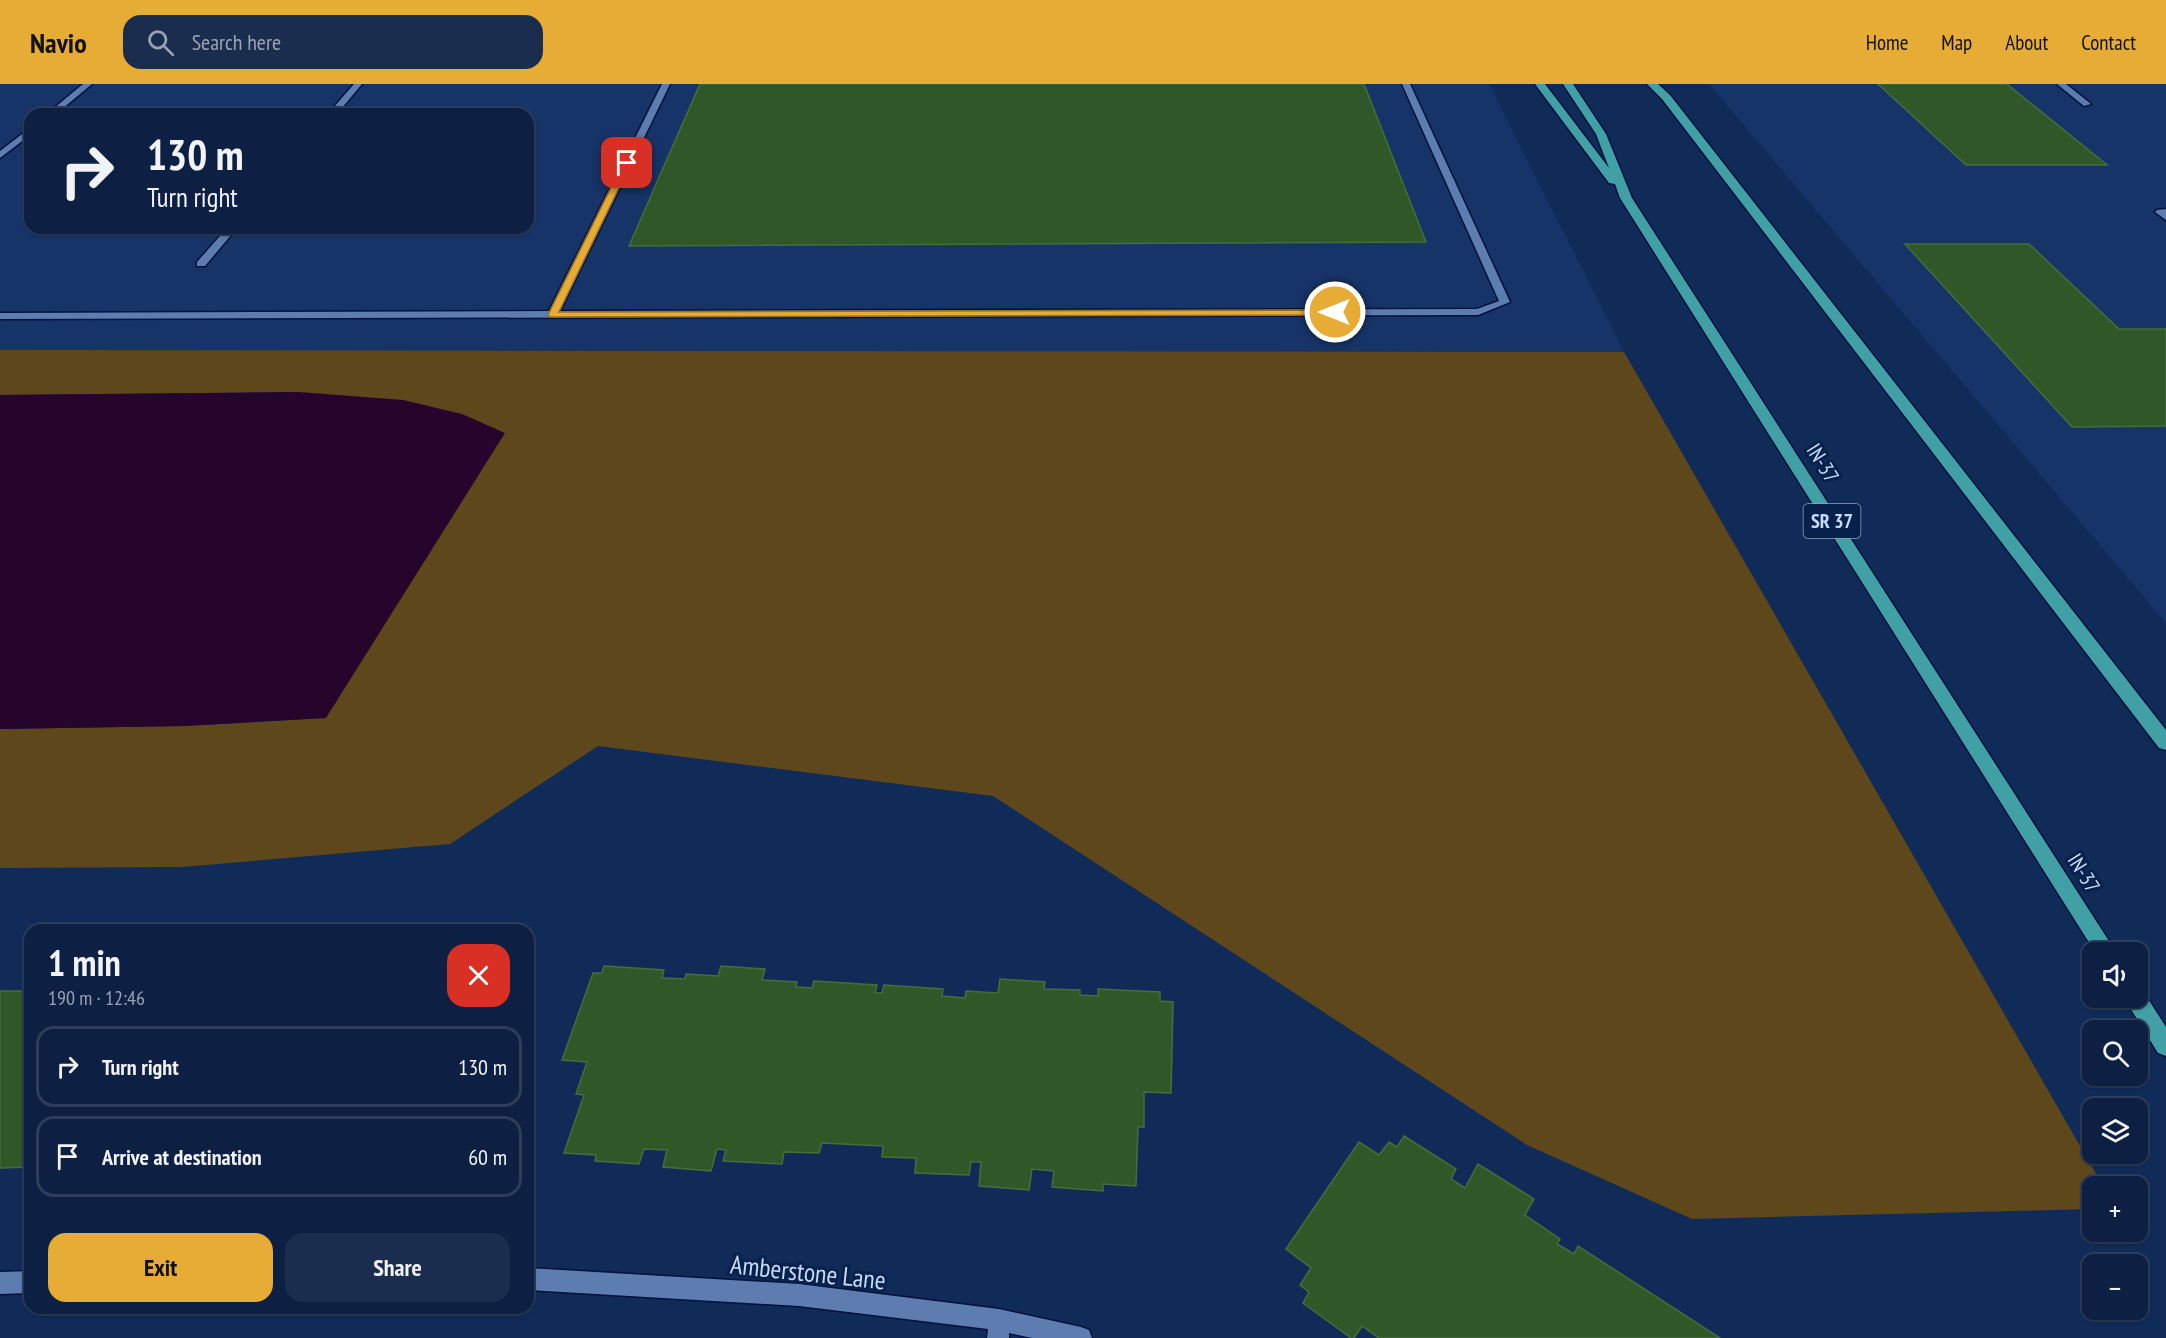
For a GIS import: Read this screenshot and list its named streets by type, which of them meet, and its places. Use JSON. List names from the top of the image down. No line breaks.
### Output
{"streets":{"highway":["IN-37","SR 37"],"street":["Amberstone Lane"]},"page":{"header":"Navio","search":"Search here","nav":["Home","Map","About","Contact"],"turn":["130 m","Turn right"],"heading":["1 min","190 m · 12:46"],"map_buttons":["+","−"],"list":[{"name":"Turn right","value":"130 m"},{"name":"Arrive at destination","value":"60 m"}],"buttons":["Exit","Share"]}}
